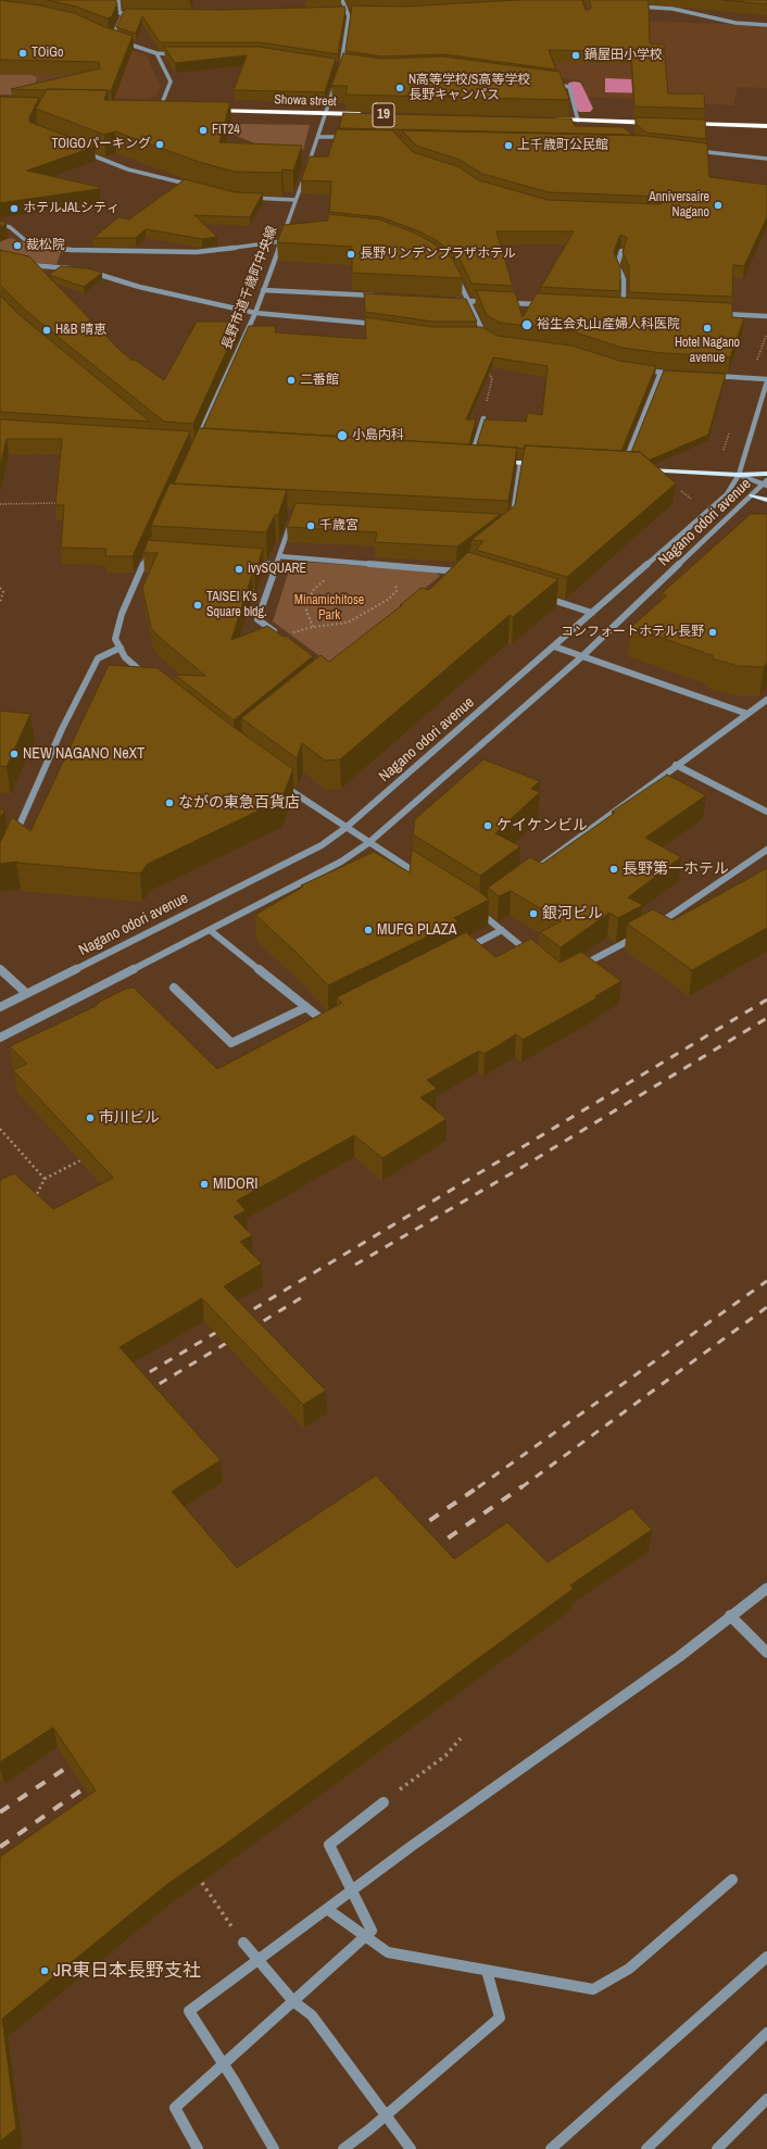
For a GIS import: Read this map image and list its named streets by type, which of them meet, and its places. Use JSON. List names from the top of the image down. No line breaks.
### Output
{"streets":{"highway":["Showa street","19"],"street":["長野市道千歳町中央線","Nagano odori avenue"]},"crossings":[["Showa street","長野市道千歳町中央線"]],"parks":["Minamichitose Park"],"places":["TOiGo","鍋屋田小学校","N高等学校/S高等学校 長野キャンパス","FiT24","TOIGOパーキング","上千歳町公民館","Anniversaire Nagano","ホテルJALシティ","裁松院","長野リンデンプラザホテル","裕生会丸山産婦人科医院","Hotel Nagano avenue","H&B 晴恵","二番館","小島内科","千歳宮","ivySQUARE","TAISEI K's Square bldg.","コンフォートホテル長野","NEW NAGANO NeXT","ながの東急百貨店","ケイケンビル","長野第一ホテル","銀河ビル","MUFG PLAZA","市川ビル","MIDORI","JR東日本長野支社"]}
